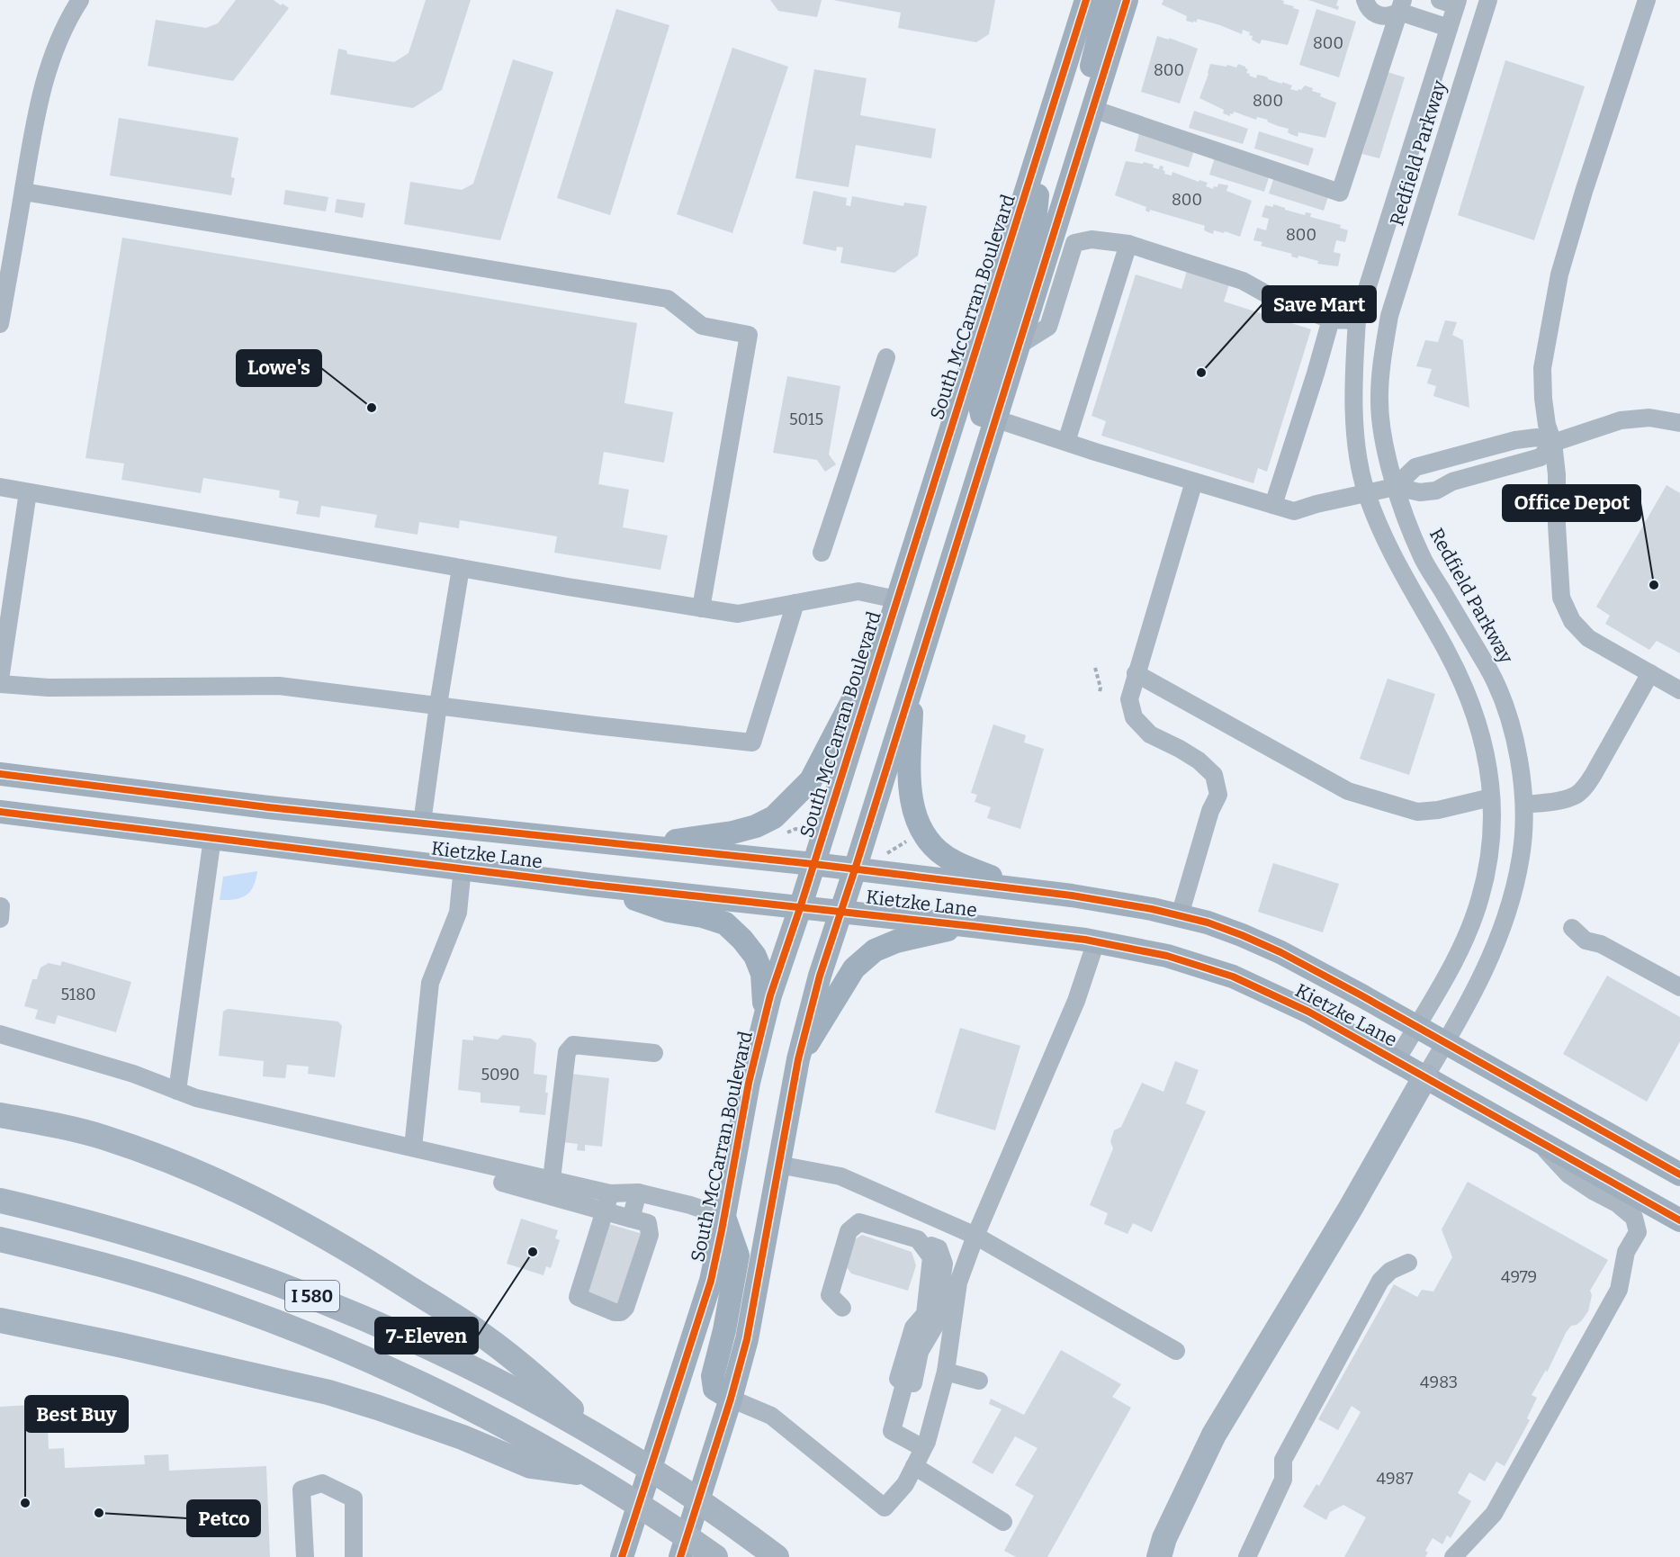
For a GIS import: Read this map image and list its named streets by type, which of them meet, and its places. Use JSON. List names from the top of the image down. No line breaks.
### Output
{"streets":{"highway":["I 580"],"main road":["South McCarran Boulevard","Kietzke Lane"],"street":["Redfield Parkway"]},"crossings":[["Redfield Parkway","Kietzke Lane"],["South McCarran Boulevard","Kietzke Lane"]],"places":["Save Mart","Lowe's","Office Depot","7-Eleven","Best Buy","Petco"],"house_numbers":["800","800","800","800","800","5015","5180","5090","4979","4983","4987"]}
